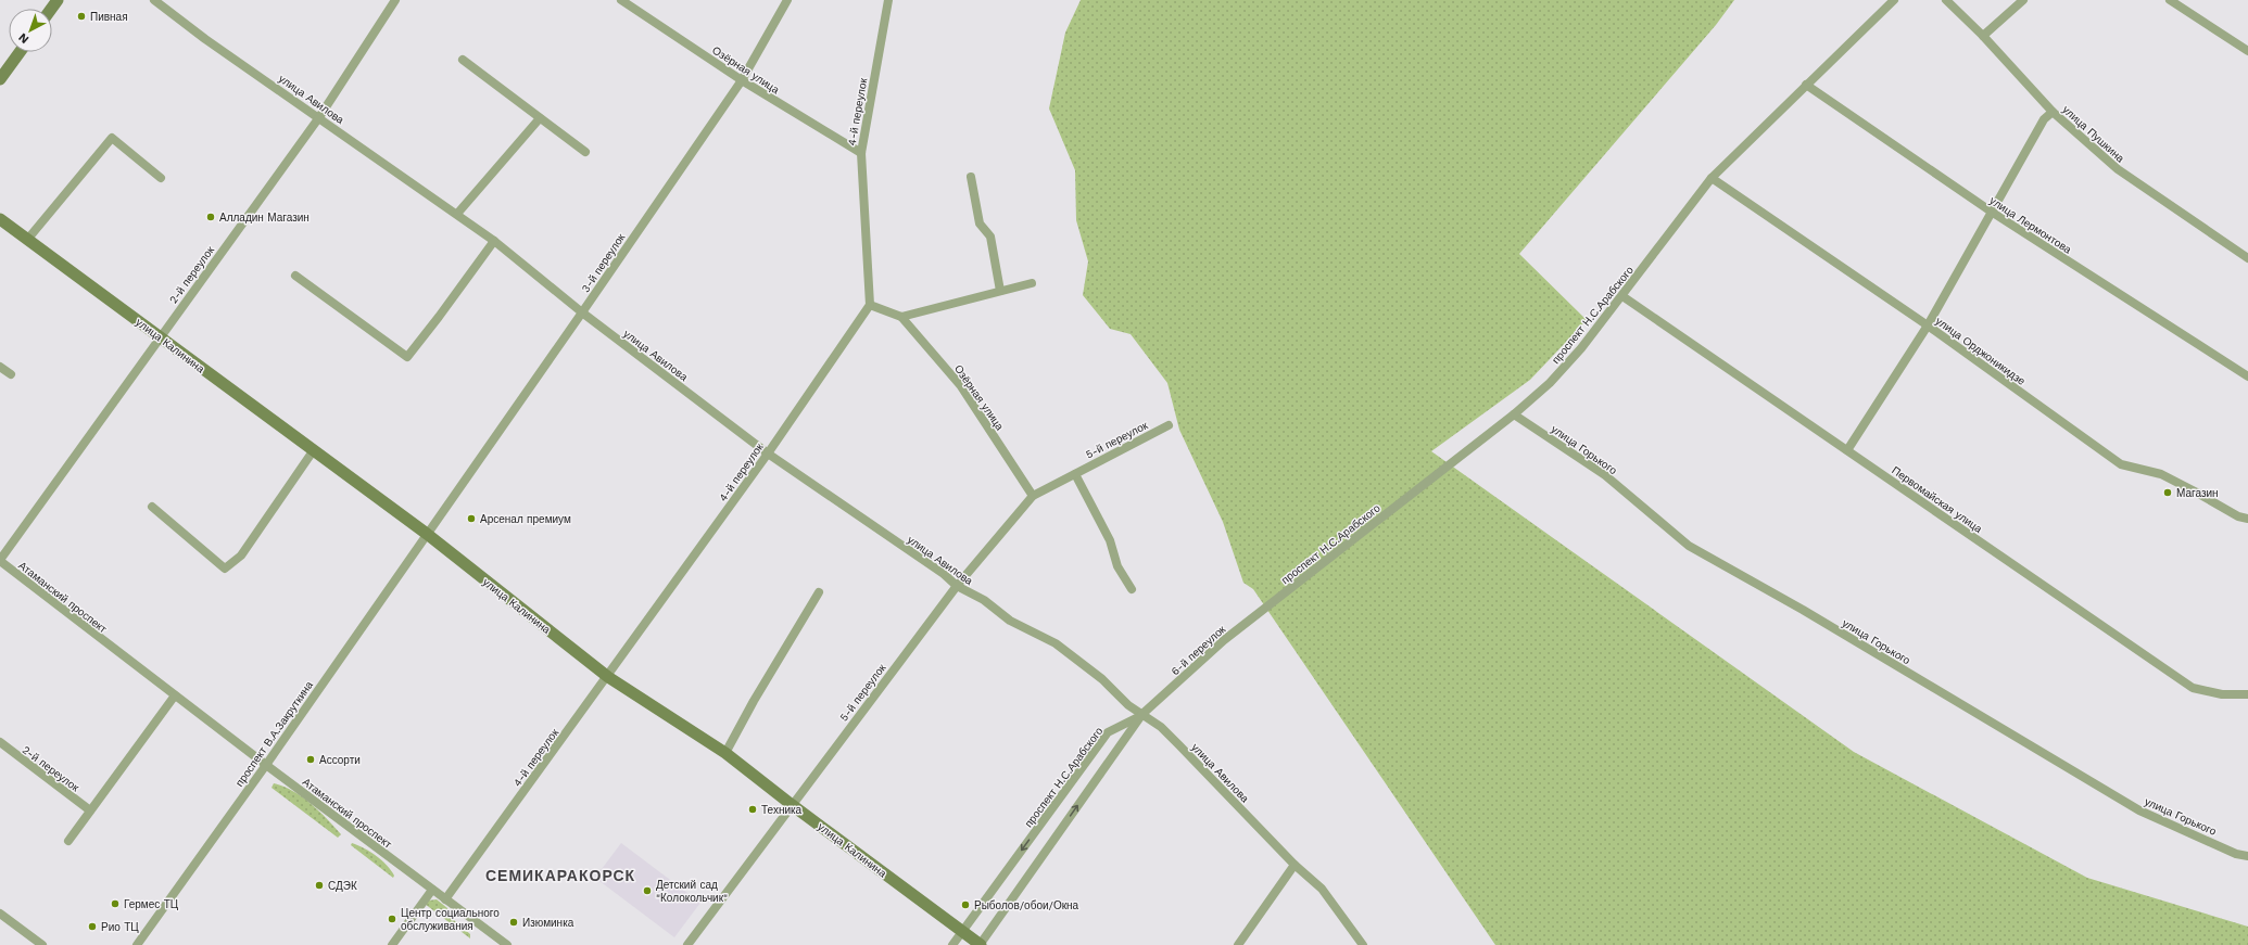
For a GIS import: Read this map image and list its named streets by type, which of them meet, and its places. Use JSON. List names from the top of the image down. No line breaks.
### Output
{"streets":{"main road":["улица Калинина"],"street":["Озёрная улица","улица Авилова","4-й переулок","улица Пушкина","улица Лермонтова","3-й переулок","2-й переулок","проспект Н.С.Арабского","улица Орджоникидзе","5-й переулок","улица Горького","Первомайская улица","Атаманский проспект","6-й переулок","проспект В.А.Закруткина"]},"crossings":[["Озёрная улица","4-й переулок"],["Озёрная улица","3-й переулок"],["Озёрная улица","5-й переулок"],["улица Авилова","4-й переулок"],["улица Авилова","3-й переулок"],["улица Авилова","2-й переулок"],["улица Авилова","проспект Н.С.Арабского"],["улица Авилова","5-й переулок"],["улица Авилова","6-й переулок"],["4-й переулок","улица Калинина"],["4-й переулок","Атаманский проспект"],["улица Лермонтова","проспект Н.С.Арабского"],["3-й переулок","улица Калинина"],["3-й переулок","проспект В.А.Закруткина"],["2-й переулок","улица Калинина"],["2-й переулок","Атаманский проспект"],["проспект Н.С.Арабского","улица Калинина"],["проспект Н.С.Арабского","улица Орджоникидзе"],["проспект Н.С.Арабского","улица Горького"],["проспект Н.С.Арабского","Первомайская улица"],["проспект Н.С.Арабского","6-й переулок"],["улица Калинина","5-й переулок"],["улица Калинина","проспект В.А.Закруткина"],["Атаманский проспект","проспект В.А.Закруткина"]],"districts":["СЕМИКАРАКОРСК"],"places":["Пивная","Алладин Магазин","Магазин","Арсенал премиум","Ассорти","Техника","СДЭК","Детский сад \"Колокольчик\"","Гермес ТЦ","Рыболов/обои/Окна","Центр социального обслуживания","Изюминка","Рио ТЦ"],"north":"bottom left"}
